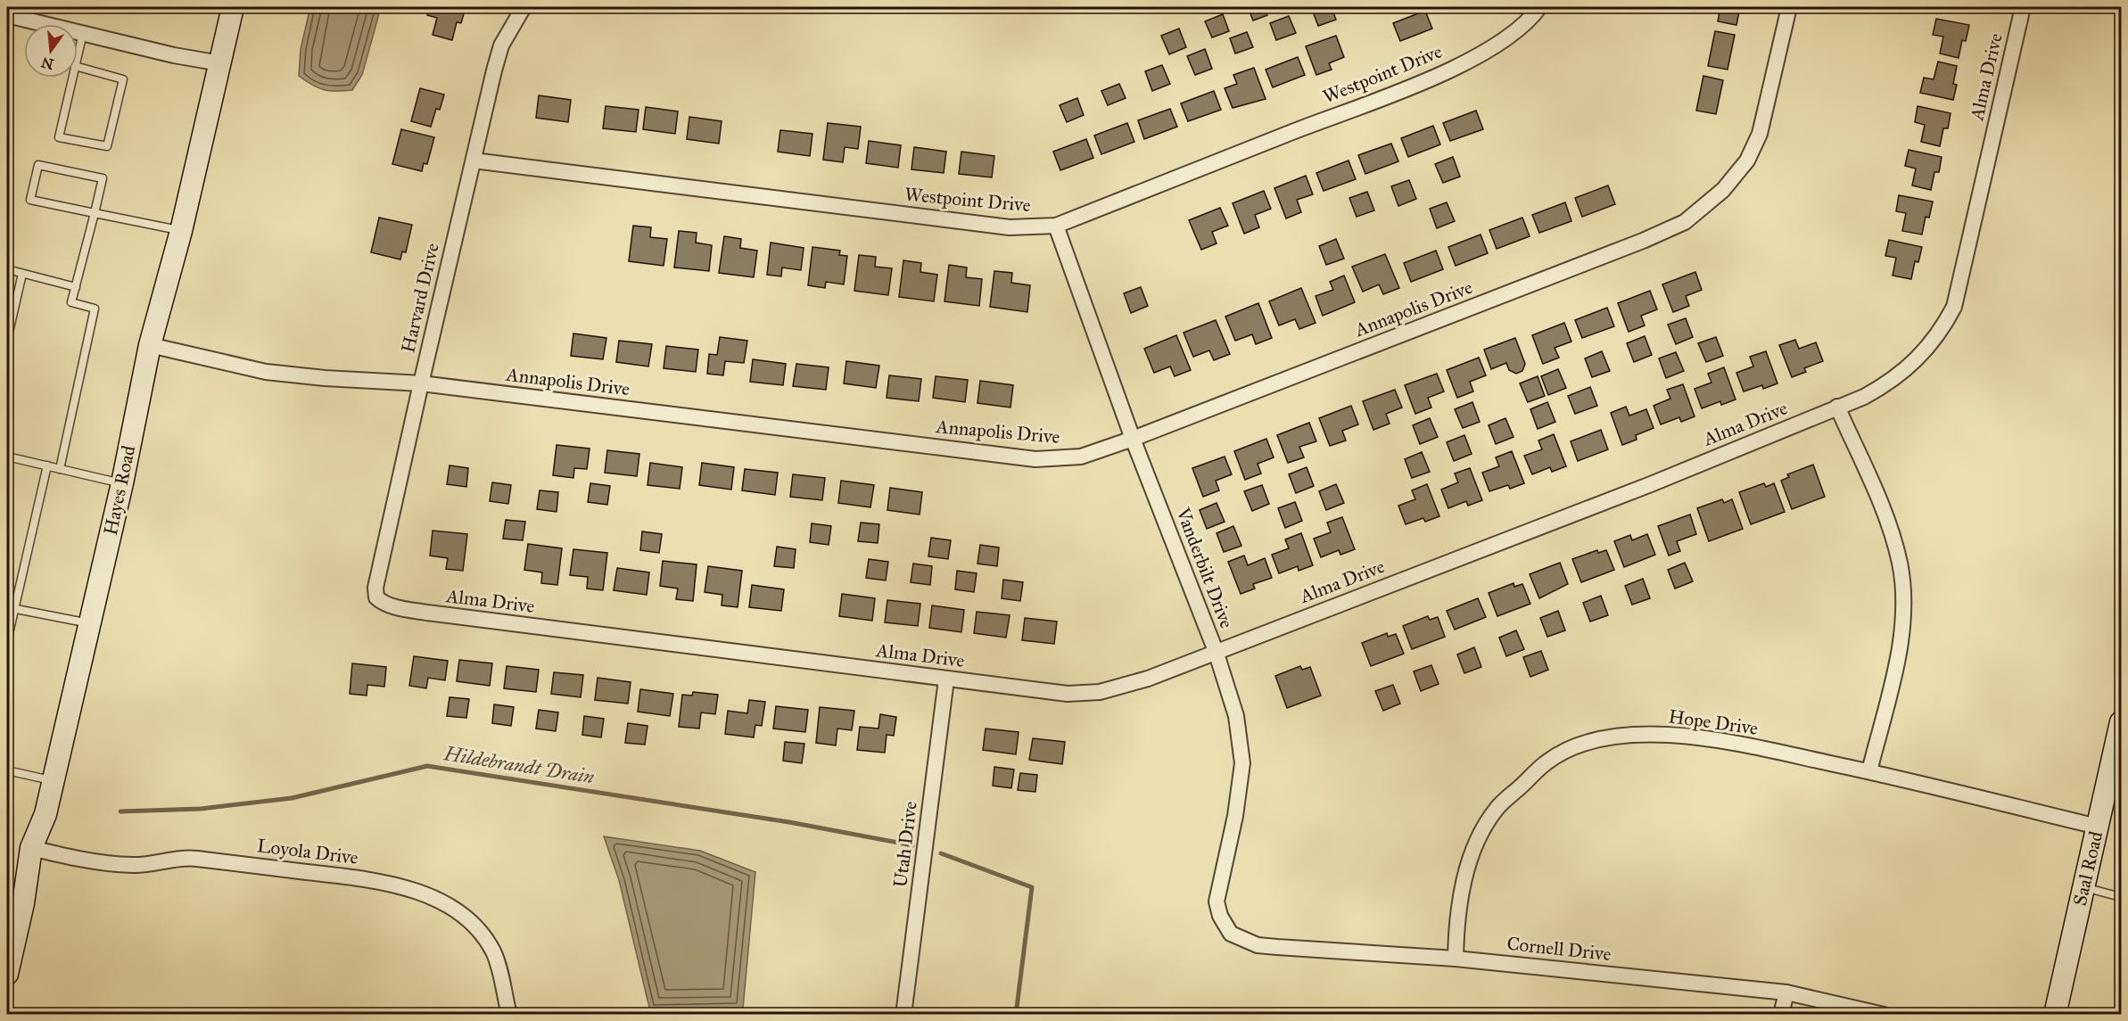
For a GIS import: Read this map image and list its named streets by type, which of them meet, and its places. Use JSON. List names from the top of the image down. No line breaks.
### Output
{"streets":{"street":["Westpoint Drive","Alma Drive","Harvard Drive","Annapolis Drive","Hayes Road","Vanderbilt Drive","Hope Drive","Utah Drive","Loyola Drive","Saal Road","Cornell Drive"]},"crossings":[["Westpoint Drive","Harvard Drive"],["Westpoint Drive","Vanderbilt Drive"],["Alma Drive","Harvard Drive"],["Alma Drive","Vanderbilt Drive"],["Alma Drive","Utah Drive"],["Harvard Drive","Annapolis Drive"],["Annapolis Drive","Hayes Road"],["Annapolis Drive","Vanderbilt Drive"],["Hayes Road","Loyola Drive"],["Vanderbilt Drive","Cornell Drive"],["Hope Drive","Saal Road"],["Hope Drive","Cornell Drive"]],"water":["Hildebrandt Drain"],"north":"bottom"}
